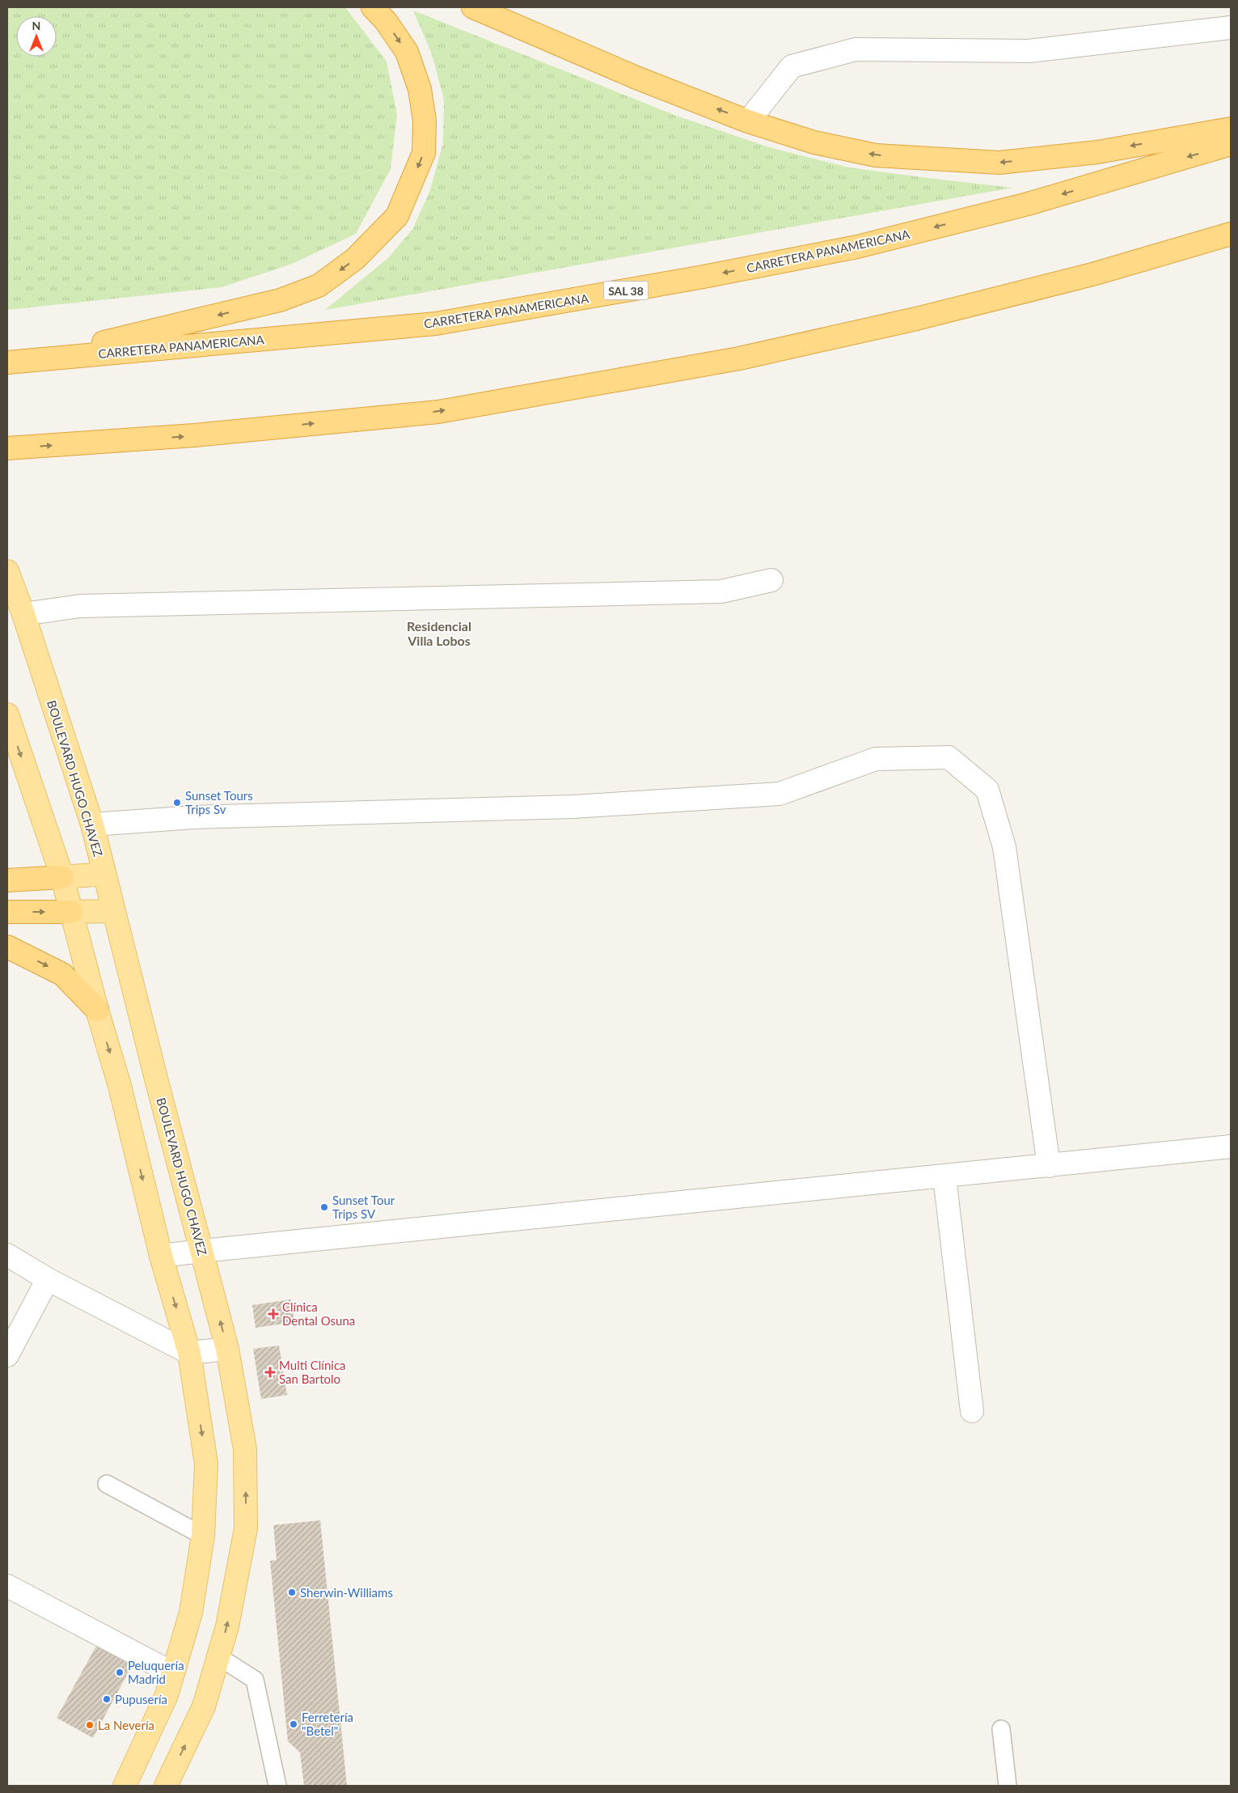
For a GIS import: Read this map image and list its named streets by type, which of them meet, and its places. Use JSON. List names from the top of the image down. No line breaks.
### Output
{"streets":{"highway":["CARRETERA PANAMERICANA","SAL 38"],"main road":["BOULEVARD HUGO CHAVEZ"]},"districts":["Residencial Villa Lobos"],"places":{"other":["Sunset Tours Trips Sv","Sunset Tour Trips SV","Sherwin-Williams","Peluquería Madrid","Pupusería","Ferretería \"Betel\"","La Nevería"],"health":["Clínica Dental Osuna","Multi Clínica San Bartolo"]},"north":"top"}
